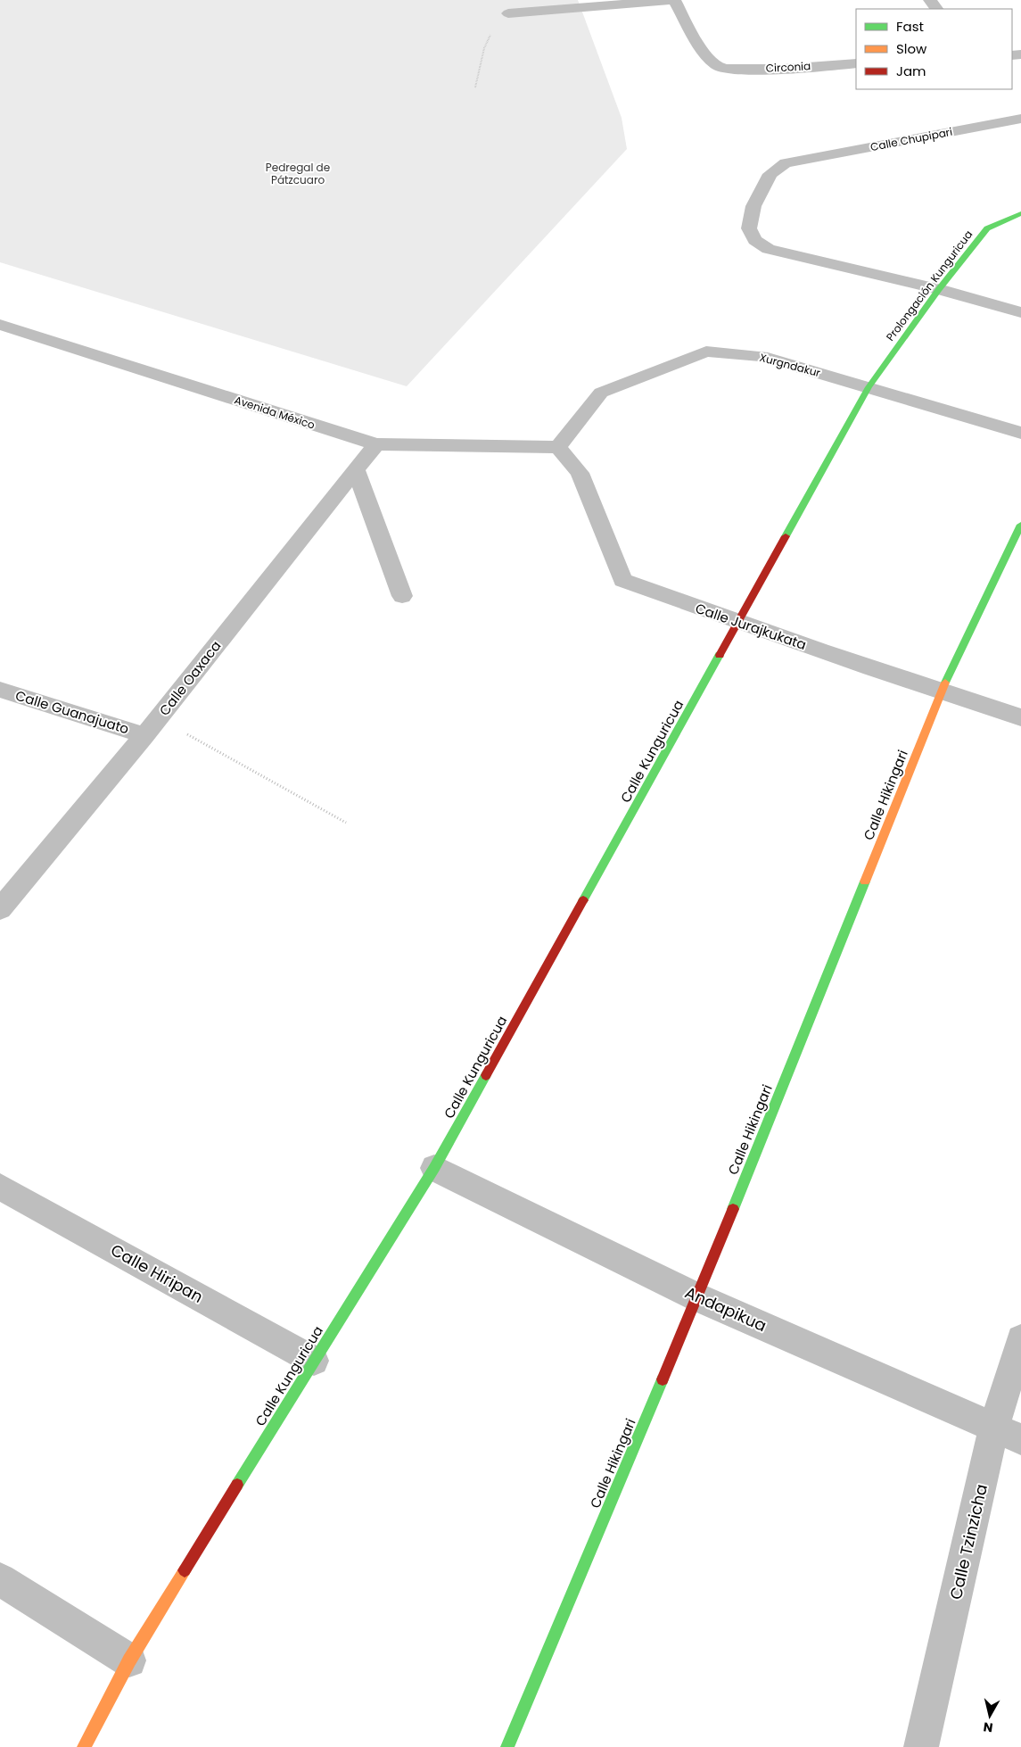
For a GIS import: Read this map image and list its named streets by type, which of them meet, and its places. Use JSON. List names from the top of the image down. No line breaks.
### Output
{"streets":{"street":["Circonia","Calle Chupipari","Prolongación Kunguricua","Xurgndakur","Avenida México","Calle Jurajkukata","Calle Oaxaca","Calle Guanajuato","Calle Kunguricua","Calle Hikingari","Calle Hiripan","Andapikua","Calle Tzinzicha"]},"crossings":[["Calle Chupipari","Prolongación Kunguricua"],["Prolongación Kunguricua","Xurgndakur"],["Prolongación Kunguricua","Calle Kunguricua"],["Xurgndakur","Avenida México"],["Xurgndakur","Calle Jurajkukata"],["Xurgndakur","Calle Kunguricua"],["Avenida México","Calle Jurajkukata"],["Avenida México","Calle Oaxaca"],["Calle Jurajkukata","Calle Kunguricua"],["Calle Jurajkukata","Calle Hikingari"],["Calle Oaxaca","Calle Guanajuato"],["Calle Kunguricua","Calle Hiripan"],["Calle Kunguricua","Andapikua"],["Calle Hikingari","Andapikua"],["Andapikua","Calle Tzinzicha"]],"parks":["Pedregal de Pátzcuaro"],"legend":["Fast","Slow","Jam"],"north":"bottom"}
